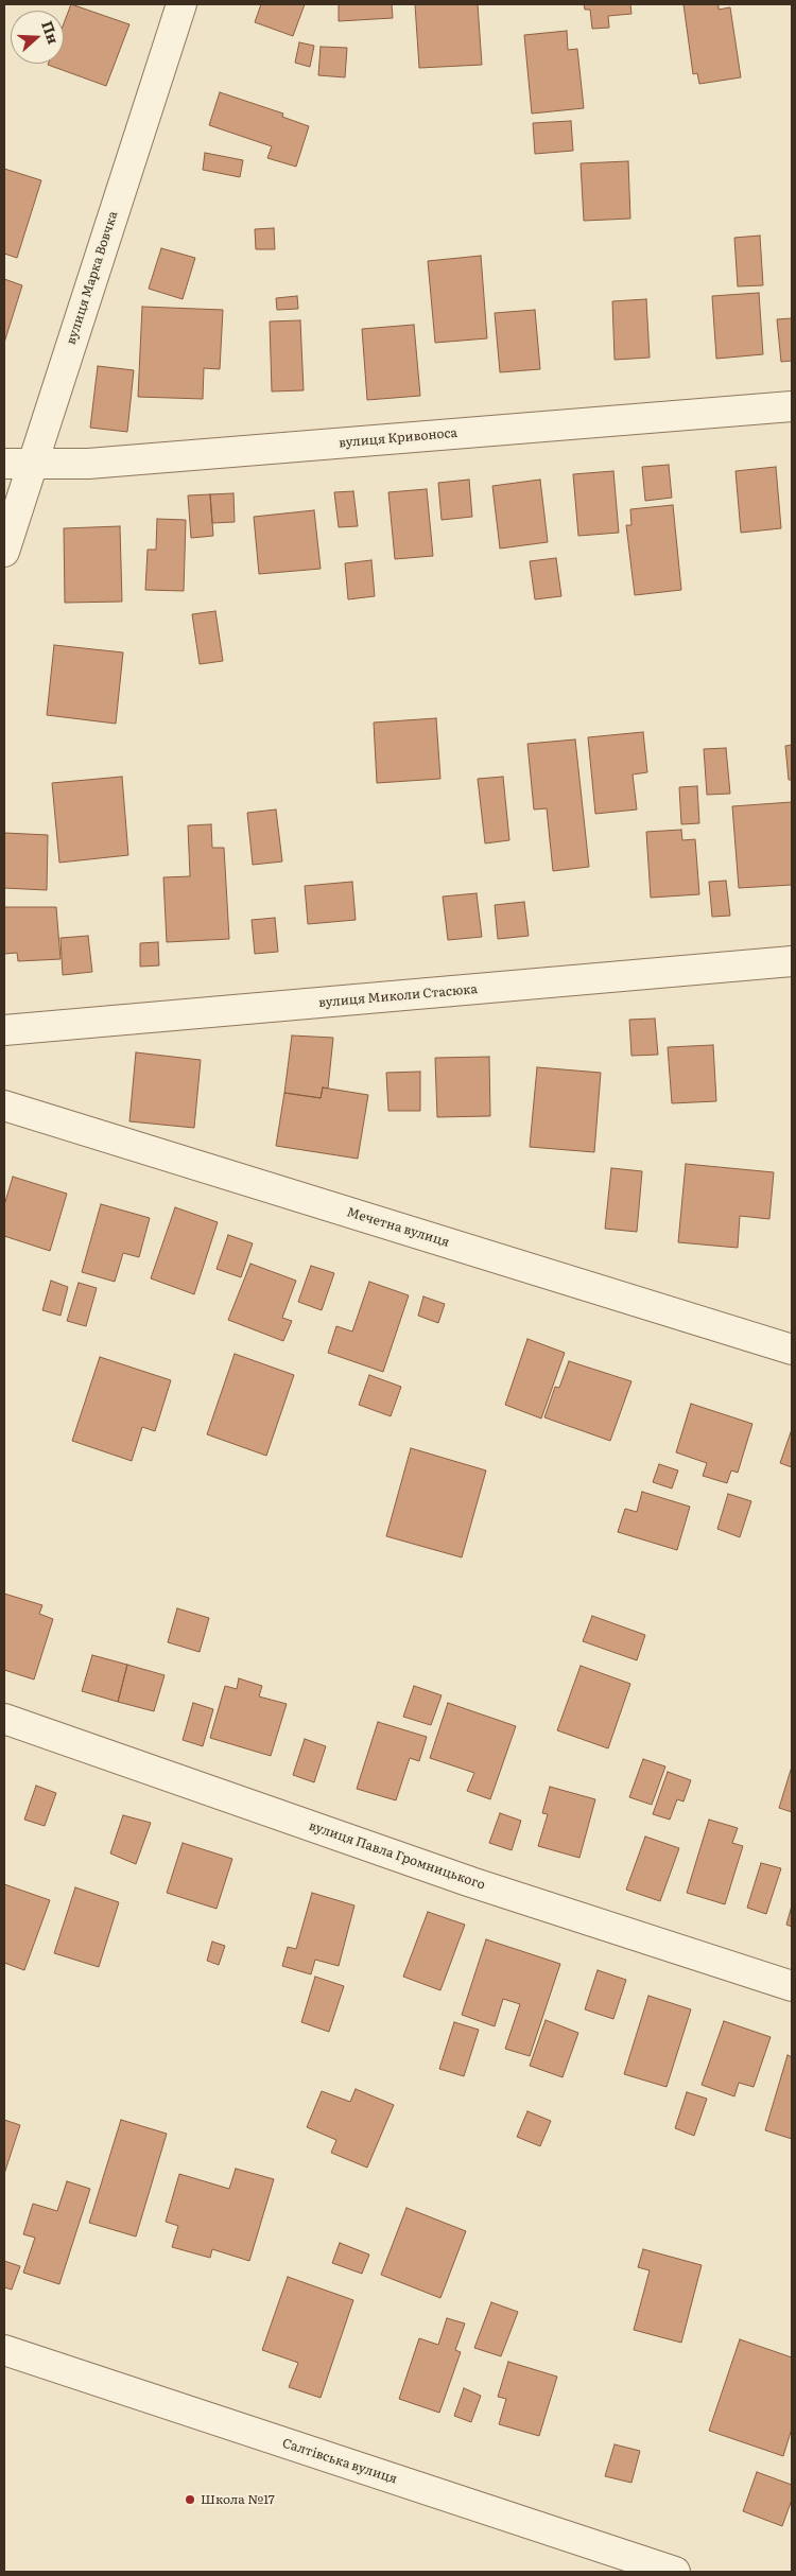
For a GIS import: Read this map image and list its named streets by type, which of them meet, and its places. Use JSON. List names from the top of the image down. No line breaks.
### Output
{"streets":{"street":["вулиця Марка Вовчка","вулиця Кривоноса","вулиця Миколи Стасюка","Мечетна вулиця","вулиця Павла Громницького","Салтівська вулиця"]},"crossings":[["вулиця Марка Вовчка","вулиця Кривоноса"]],"places":["Школа №17"],"north":"right"}
